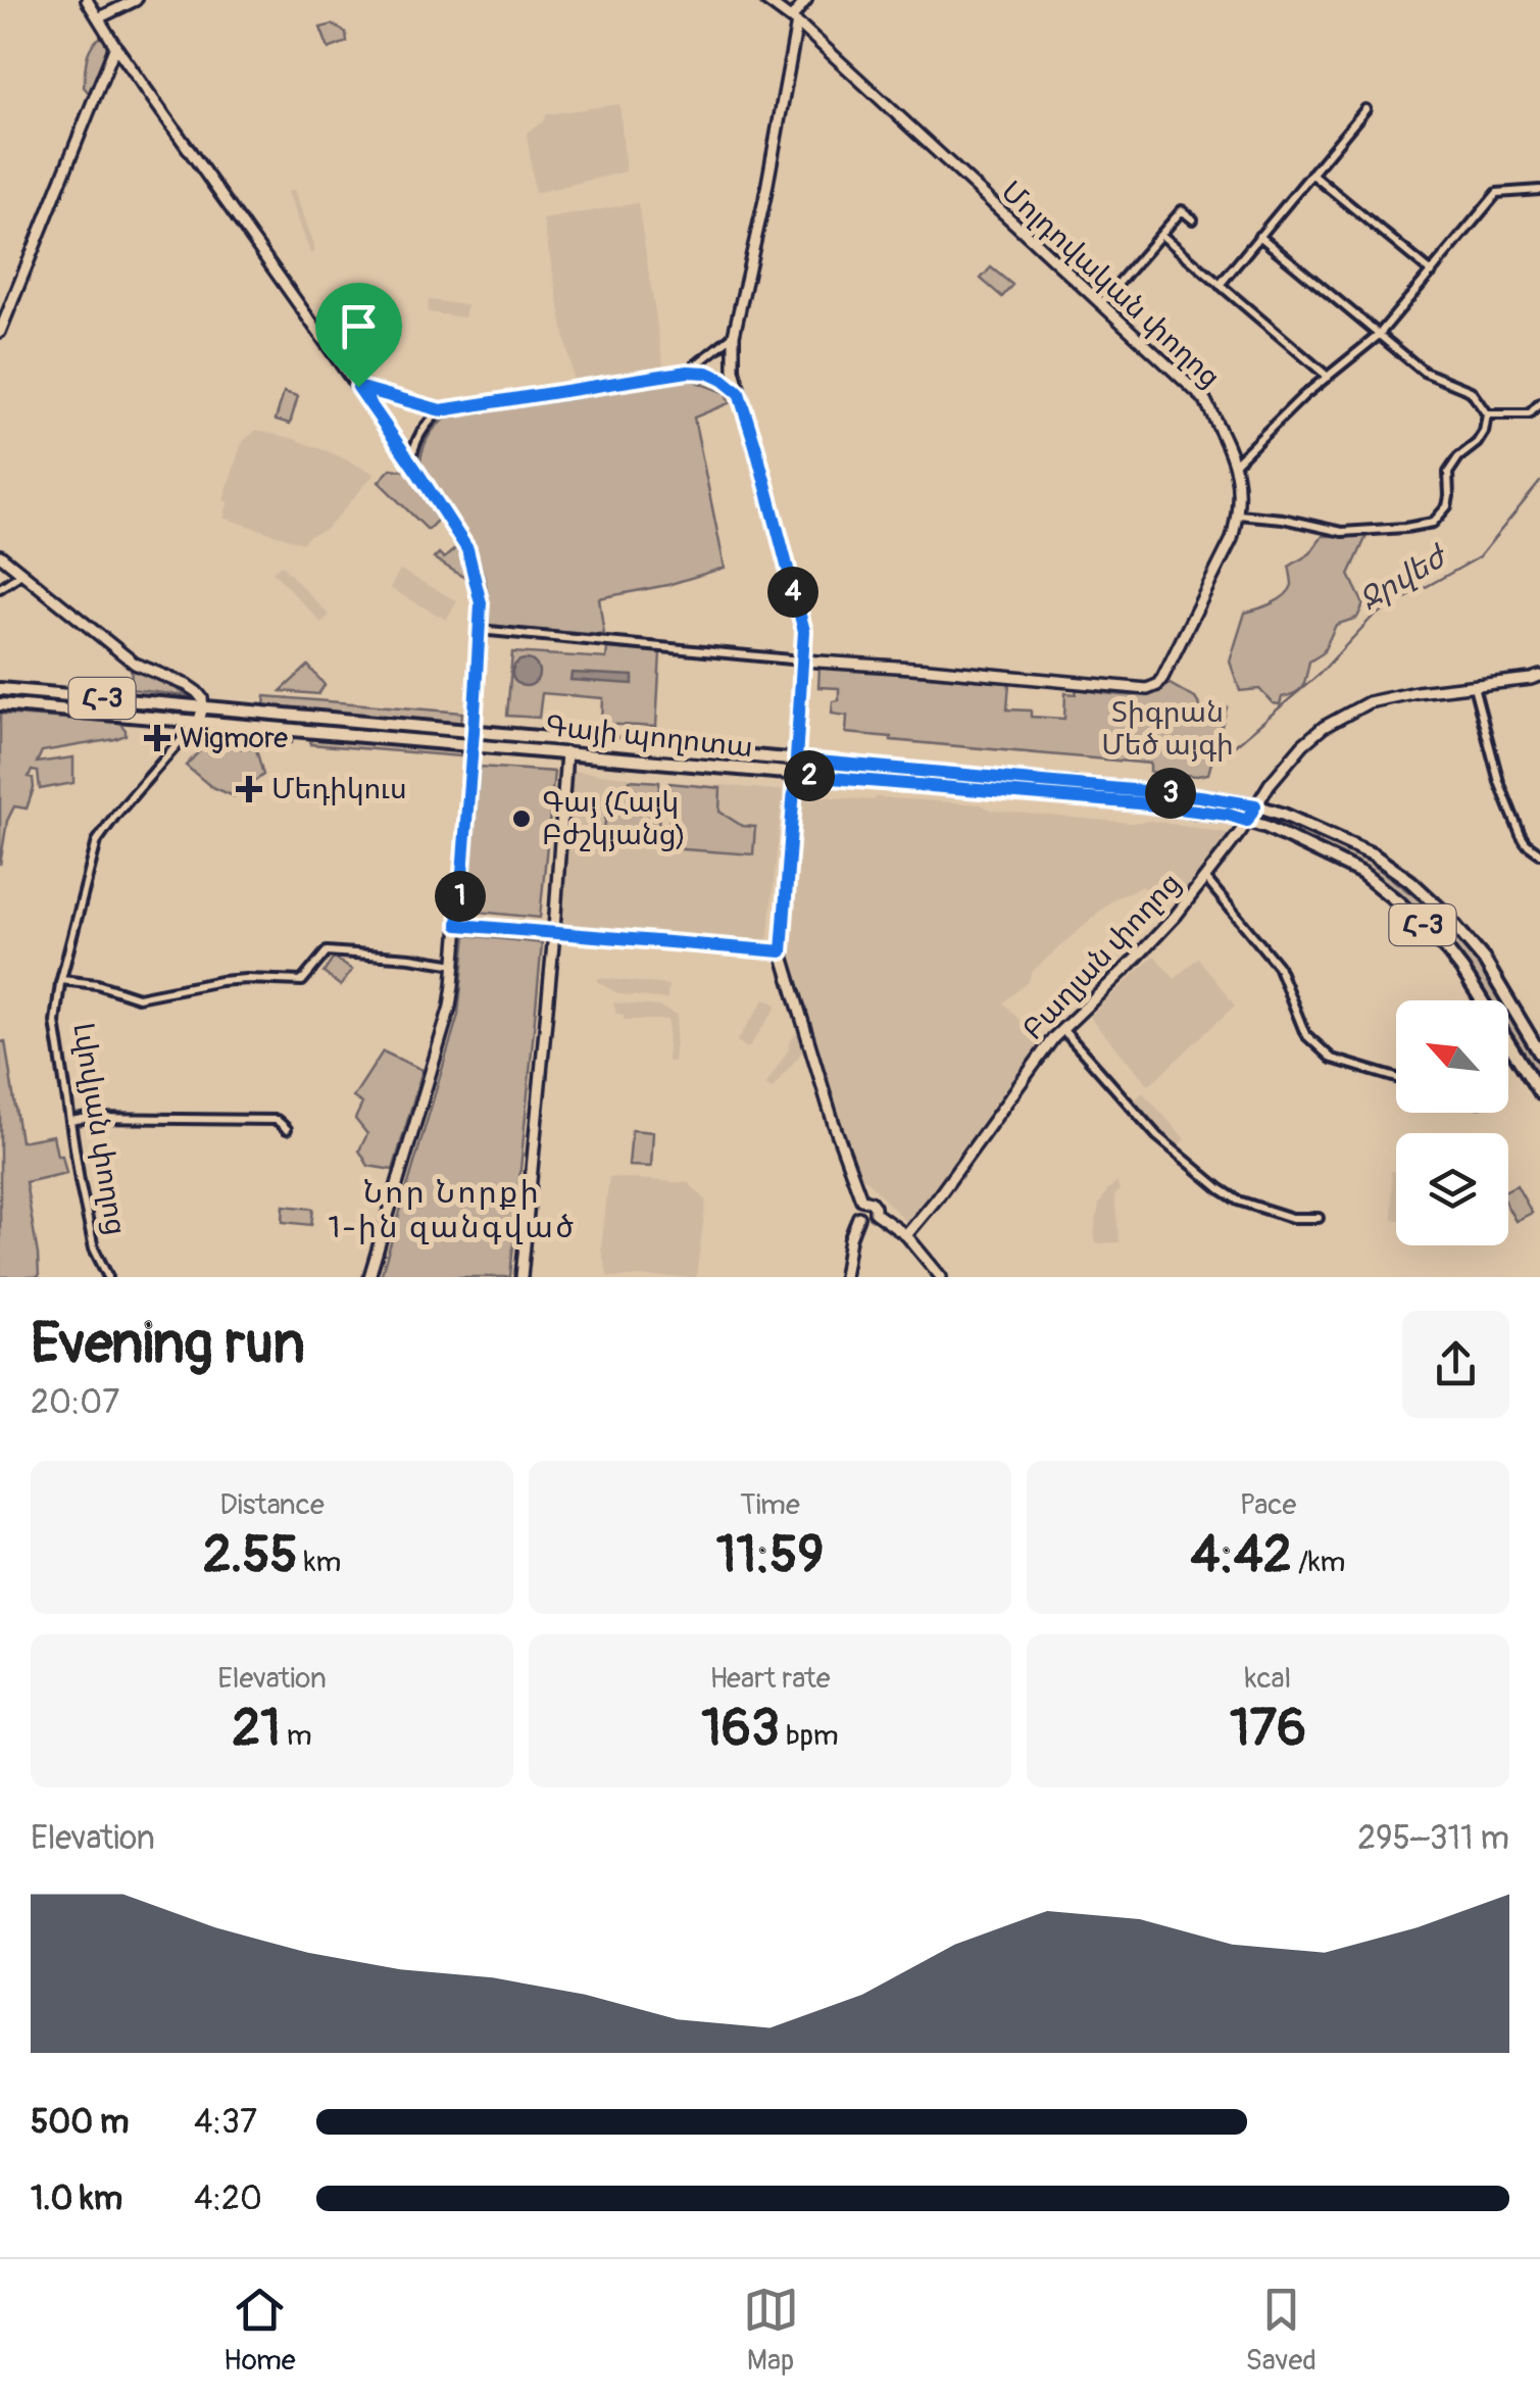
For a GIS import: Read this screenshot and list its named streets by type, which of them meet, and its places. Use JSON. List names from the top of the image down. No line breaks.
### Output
{"streets":{"main road":["Հ-3","Գայի պողոտա"],"street":["Մոլդովական փողոց","Բաղյան փողոց","Լվովյան փողոց"]},"crossings":[["Գայի պողոտա","Բաղյան փողոց"],["Գայի պողոտա","Լվովյան փողոց"]],"districts":["Նոր Նորքի 1-ին զանգված"],"water":["Ջրվեժ"],"parks":["Տիգրան Մեծ այգի"],"places":{"health":["Wigmore","Մեդիկուս"],"other":["Գայ (Հայկ Բժշկյանց)"]},"north":"top left","page":{"pins":["4","2","3","1"],"heading":["Evening run","20:07"],"stats":[["Distance","2.55 km"],["Time","11:59"],["Pace","4:42 /km"],["Elevation","21 m"],["Heart rate","163 bpm"],["kcal","176"]],"chart":["Elevation","295–311 m"],"list":[{"name":"500 m","note":"4:37"},{"name":"1.0 km","note":"4:20"}],"tabs":["Home","Map","Saved"]}}
